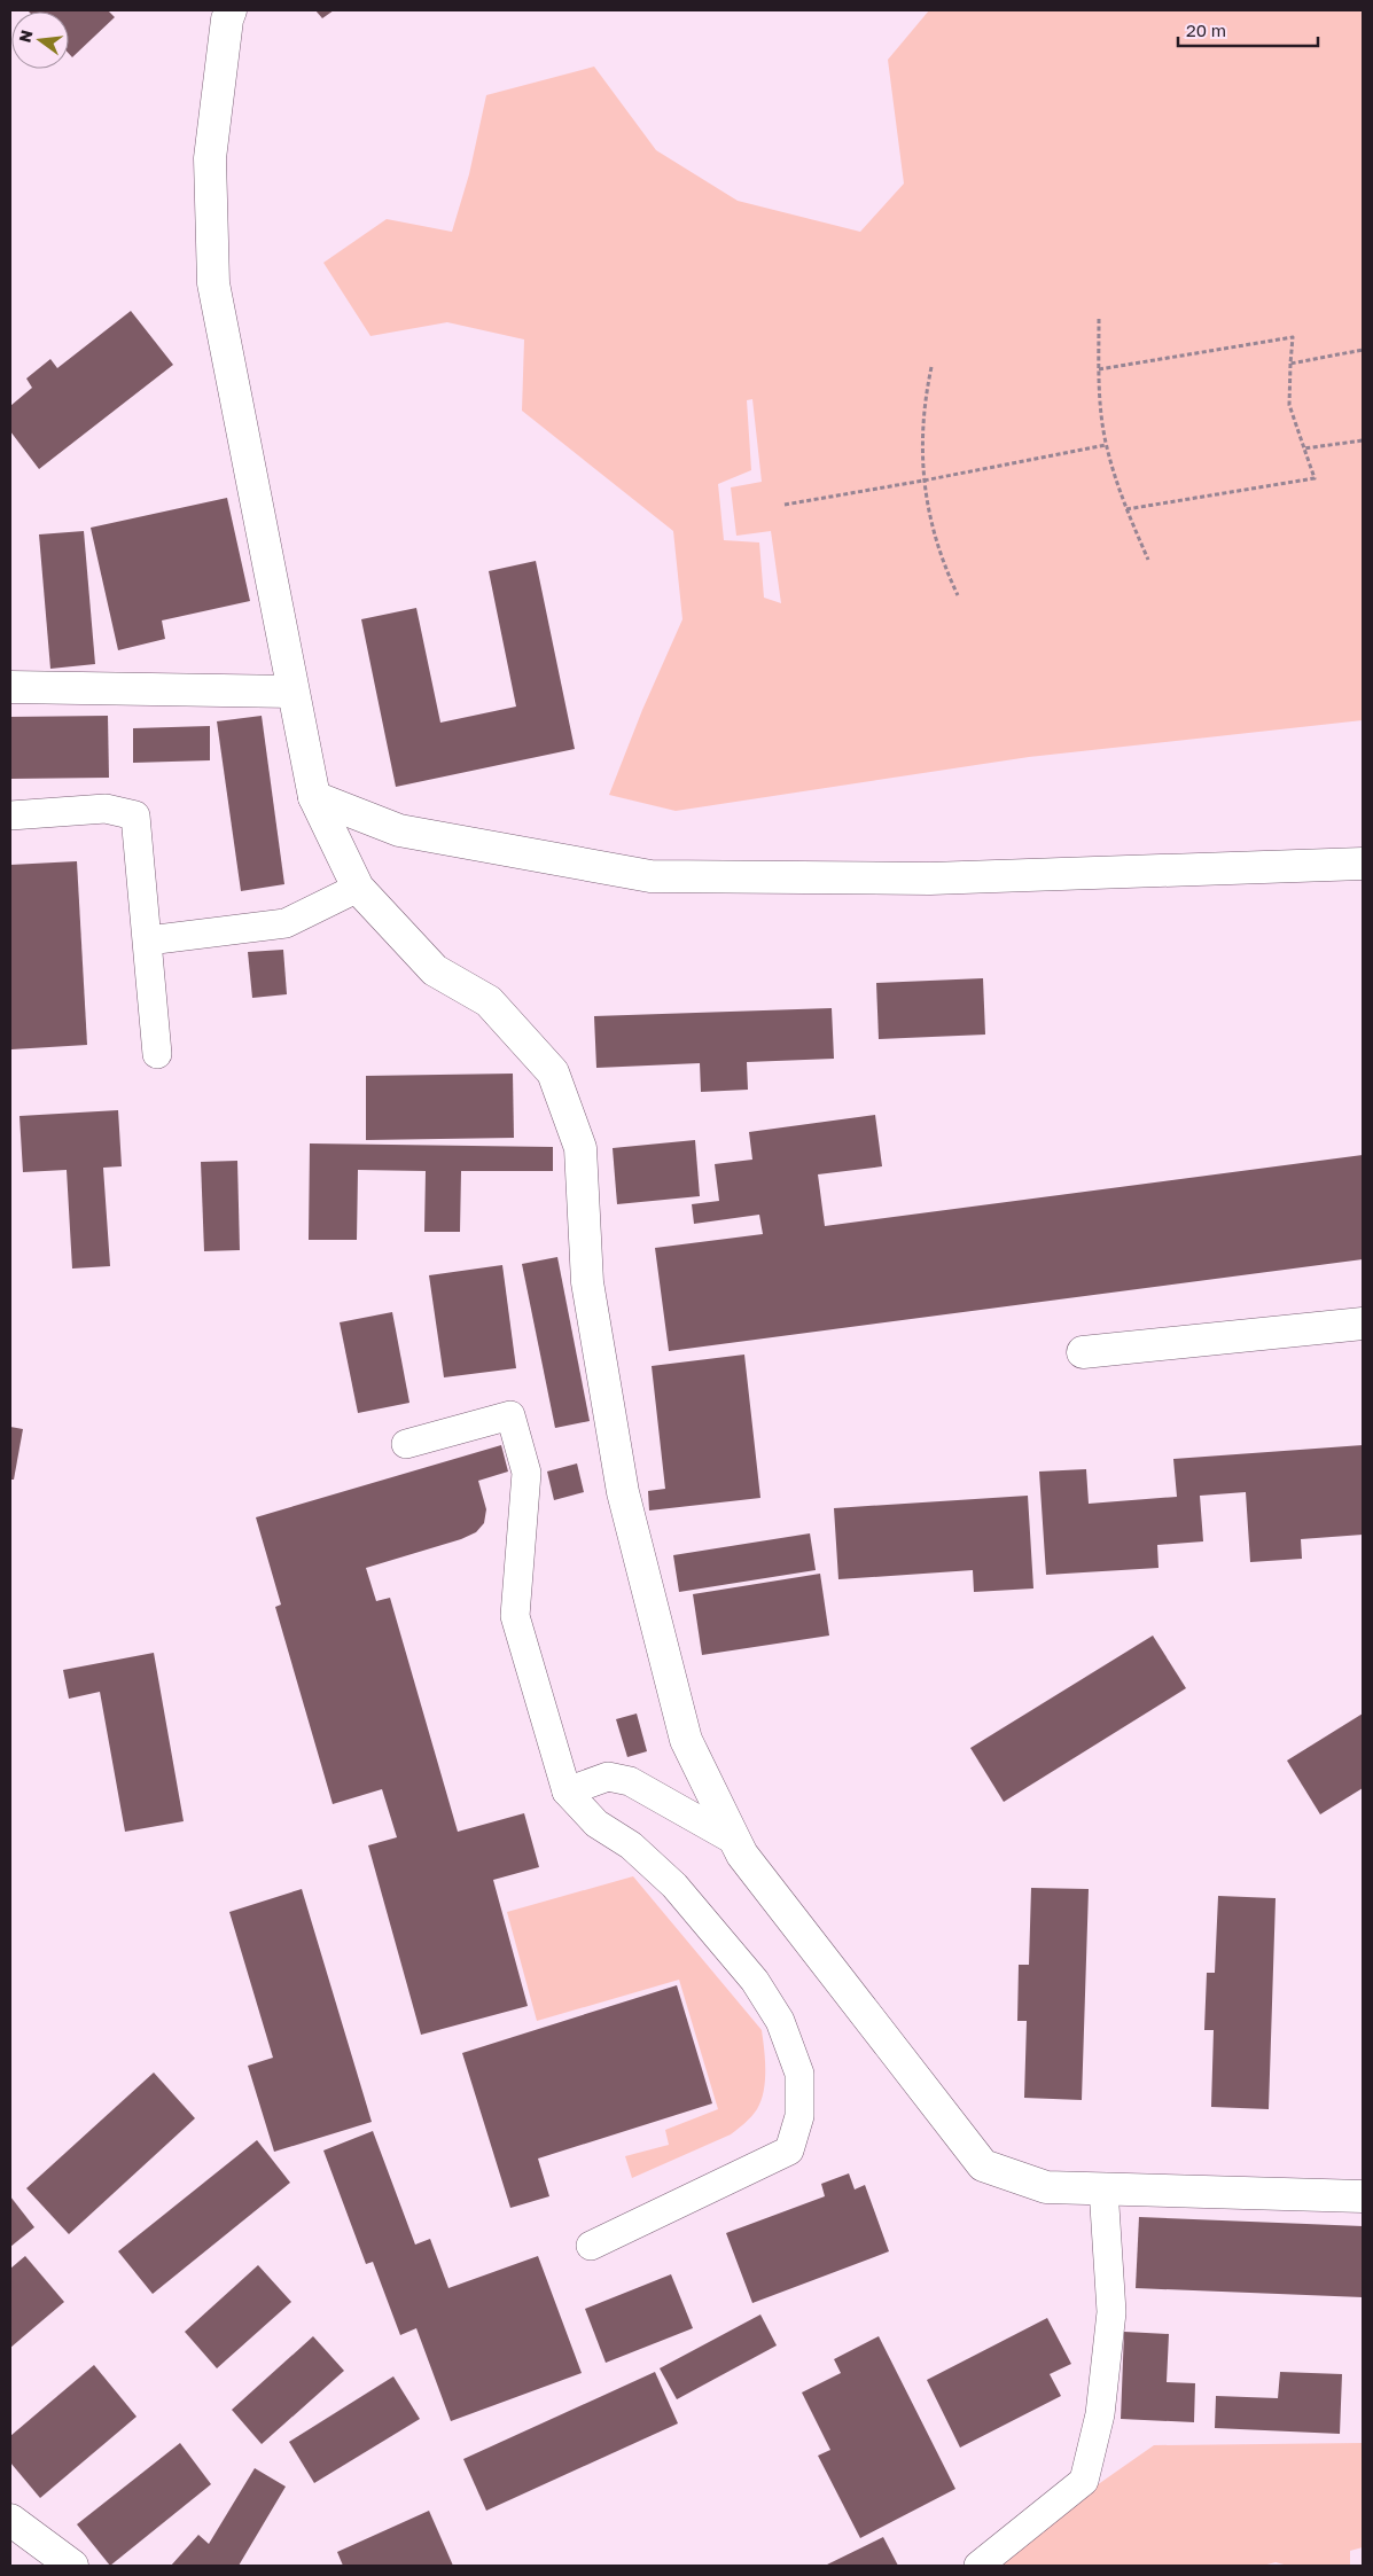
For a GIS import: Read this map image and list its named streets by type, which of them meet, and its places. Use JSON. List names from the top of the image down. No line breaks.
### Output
{"scale_bar":"20 m","north":"left"}
